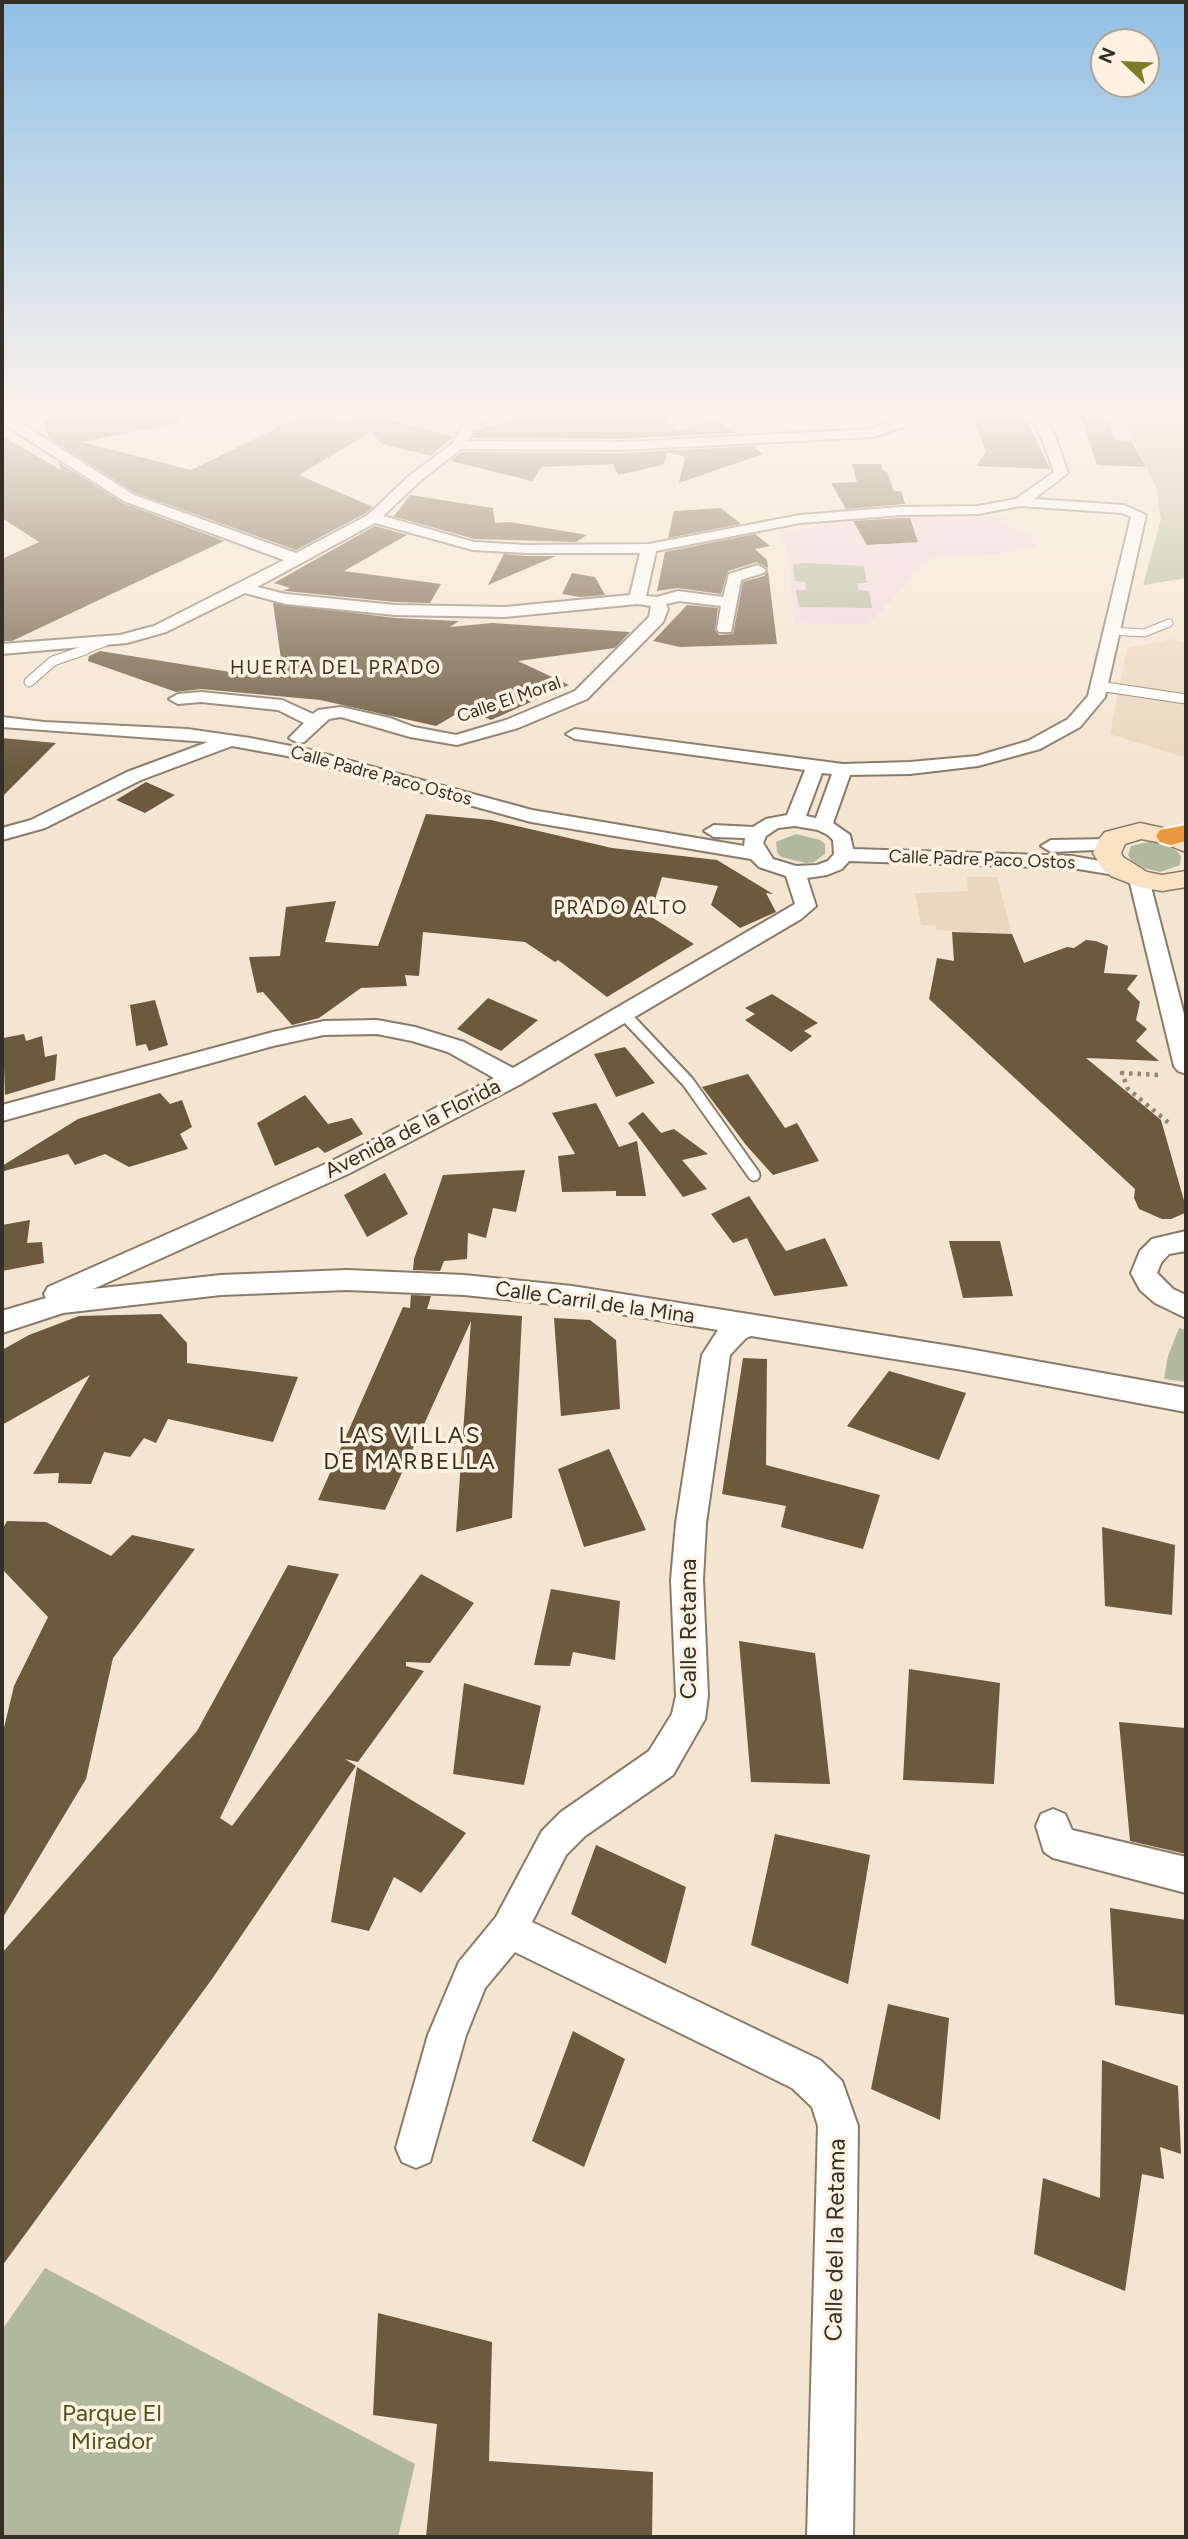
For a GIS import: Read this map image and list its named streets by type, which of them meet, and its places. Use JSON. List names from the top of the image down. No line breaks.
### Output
{"streets":{"street":["Calle El Moral","Calle Padre Paco Ostos","Avenida de la Florida","Calle Carril de la Mina","Calle Retama","Calle del la Retama"]},"crossings":[["Calle Padre Paco Ostos","Avenida de la Florida"],["Avenida de la Florida","Calle Carril de la Mina"],["Calle Carril de la Mina","Calle Retama"],["Calle Retama","Calle del la Retama"]],"districts":["HUERTA DEL PRADO","PRADO ALTO","LAS VILLAS DE MARBELLA"],"parks":["Parque El Mirador"],"north":"top left"}
